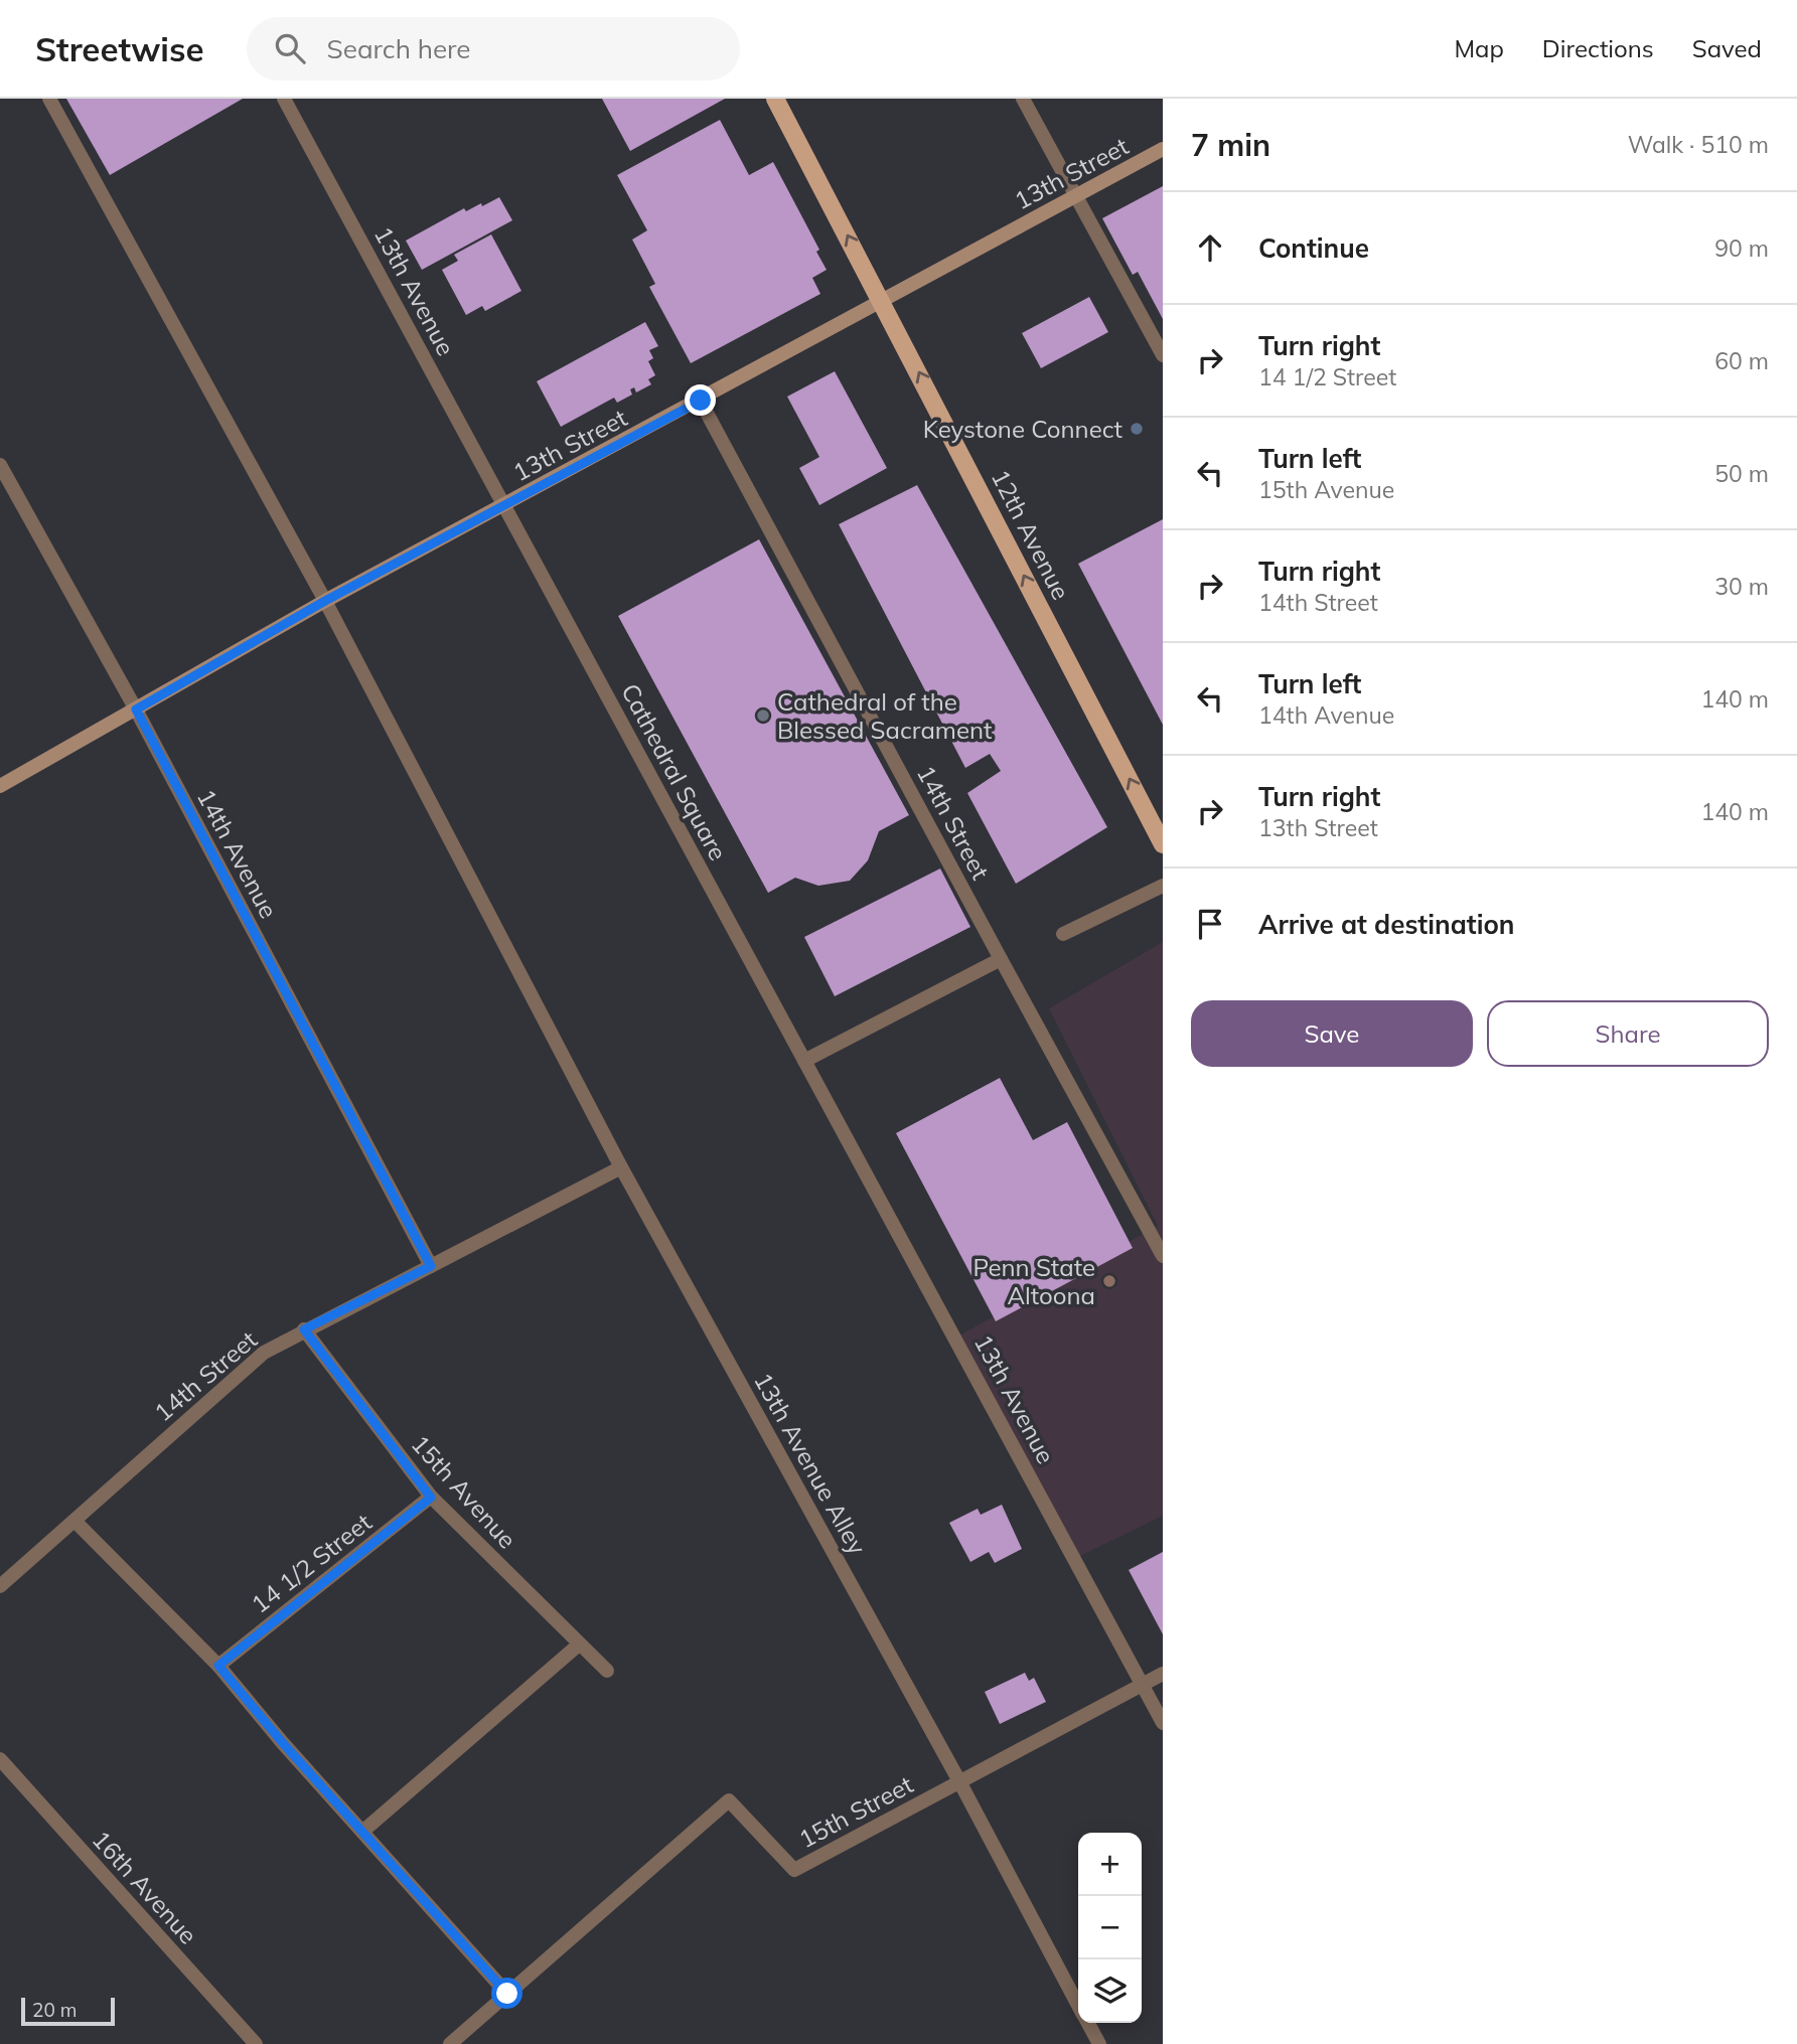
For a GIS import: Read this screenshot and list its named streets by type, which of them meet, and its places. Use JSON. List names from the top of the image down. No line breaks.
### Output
{"streets":{"main road":["12th Avenue"],"street":["13th Street","13th Avenue","Cathedral Square","14th Street","14th Avenue","13th Avenue Alley","15th Avenue","14 1/2 Street","15th Street","16th Avenue"]},"crossings":[["13th Street","13th Avenue"],["13th Street","12th Avenue"],["13th Street","Cathedral Square"],["13th Street","14th Street"],["13th Street","14th Avenue"],["13th Street","13th Avenue Alley"],["13th Avenue","Cathedral Square"],["13th Avenue","15th Street"],["14th Street","14th Avenue"],["14th Street","13th Avenue Alley"],["14th Street","15th Avenue"],["13th Avenue Alley","15th Street"],["15th Avenue","14 1/2 Street"]],"one_way":["12th Avenue"],"places":["Keystone Connect","Cathedral of the Blessed Sacrament","Penn State Altoona"],"scale_bar":"20 m","page":{"header":"Streetwise","search":"Search here","nav":["Map","Directions","Saved"],"heading":["7 min","Walk · 510 m"],"list":[["Continue","90 m"],["Turn right","14 1/2 Street","60 m"],["Turn left","15th Avenue","50 m"],["Turn right","14th Street","30 m"],["Turn left","14th Avenue","140 m"],["Turn right","13th Street","140 m"],"Arrive at destination"],"buttons":["Save","Share"],"map_buttons":["+","−"],"scale":"20 m"}}
